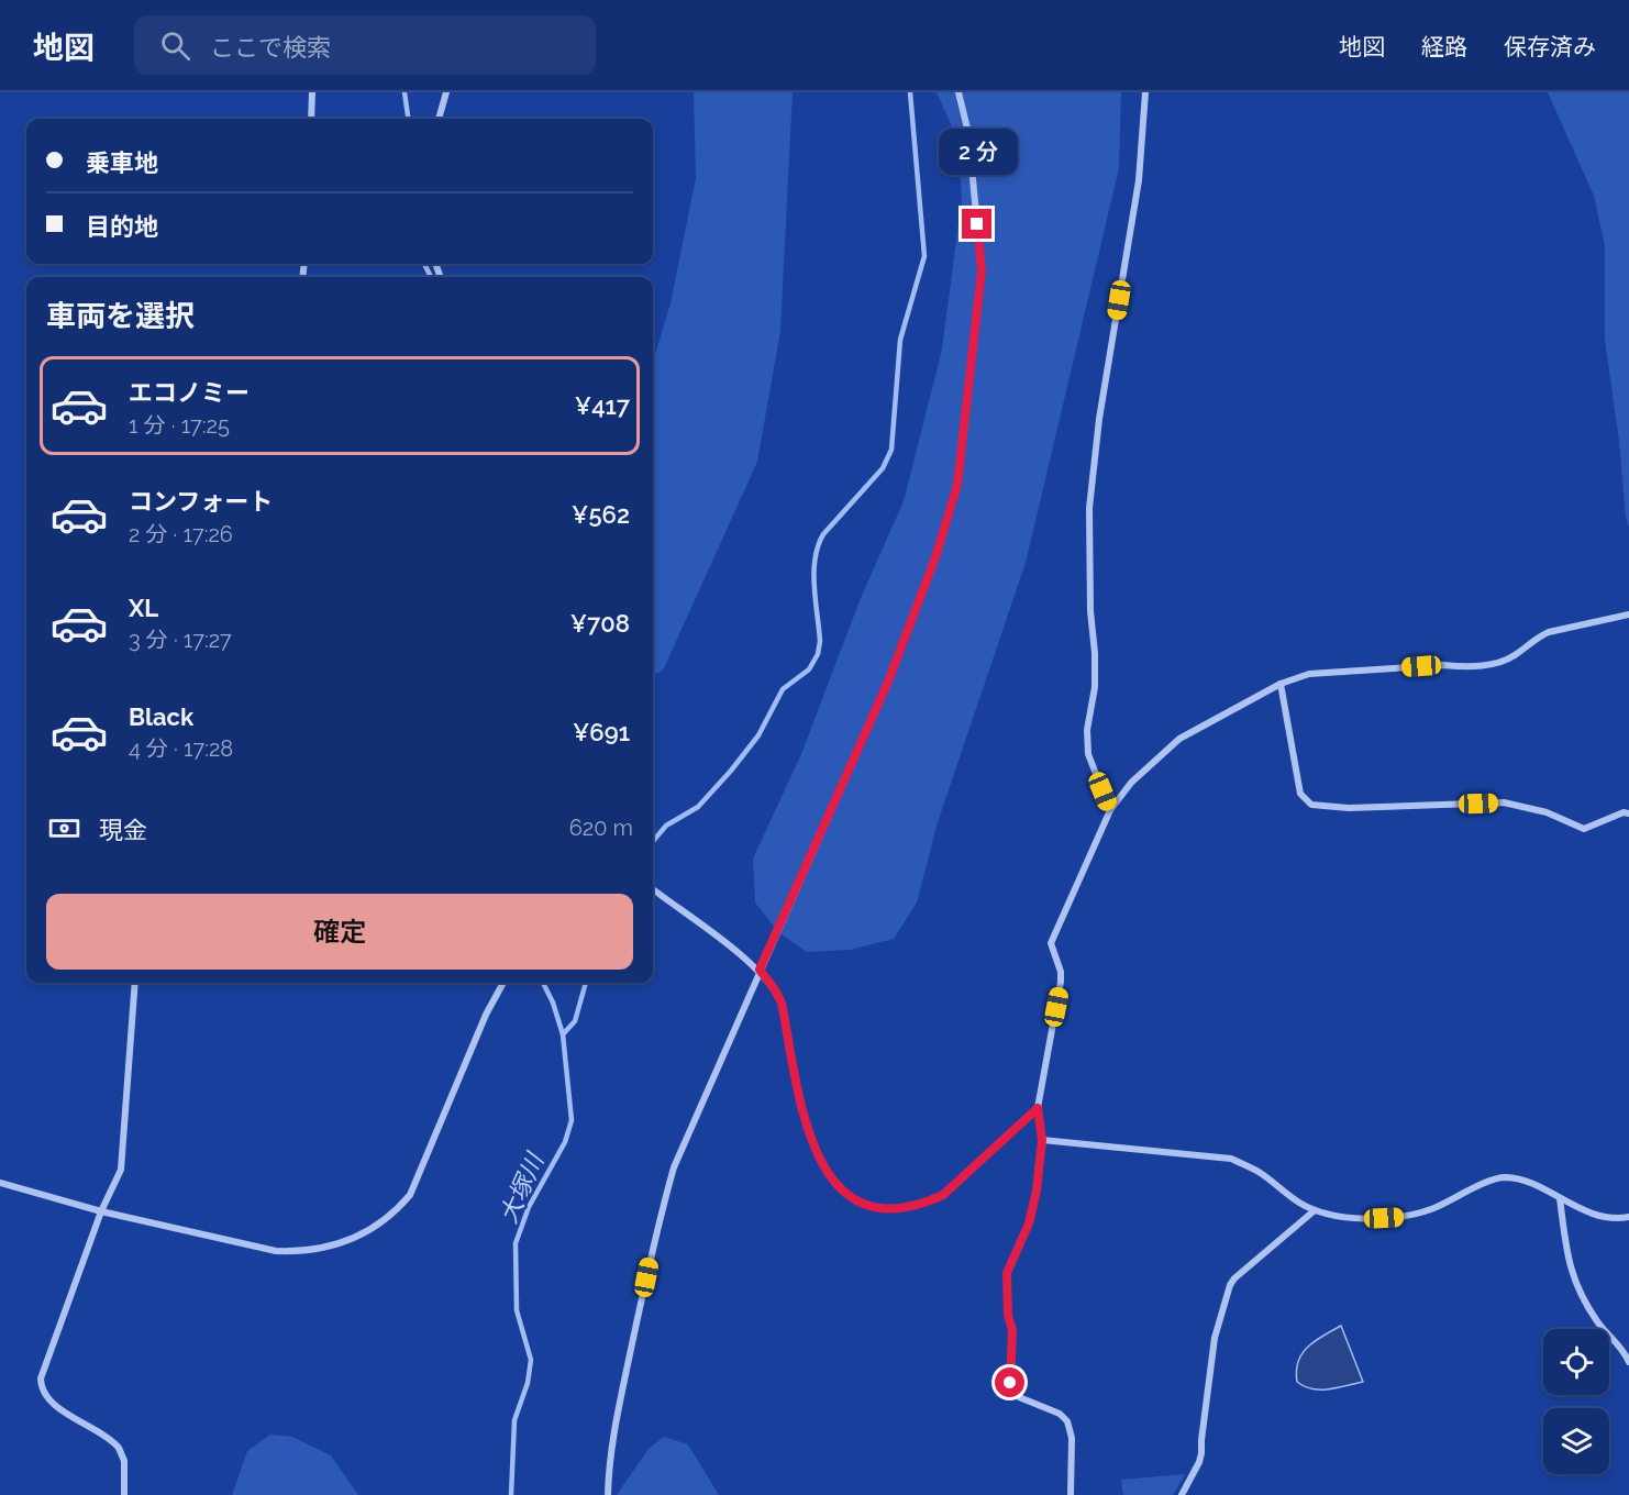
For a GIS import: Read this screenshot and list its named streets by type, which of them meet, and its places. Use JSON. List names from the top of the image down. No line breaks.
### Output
{"water":["大塚川"],"page":{"header":"地図","search":"ここで検索","nav":["地図","経路","保存済み"],"banner":["乗車地","目的地"],"bubble":"2 分","heading":"車両を選択","list":[{"name":"エコノミー","note":"1 分 · 17:25","value":"¥417"},{"name":"コンフォート","note":"2 分 · 17:26","value":"¥562"},{"name":"XL","note":"3 分 · 17:27","value":"¥708"},{"name":"Black","note":"4 分 · 17:28","value":"¥691"}],"pay":["現金","620 m"],"buttons":"確定"}}
